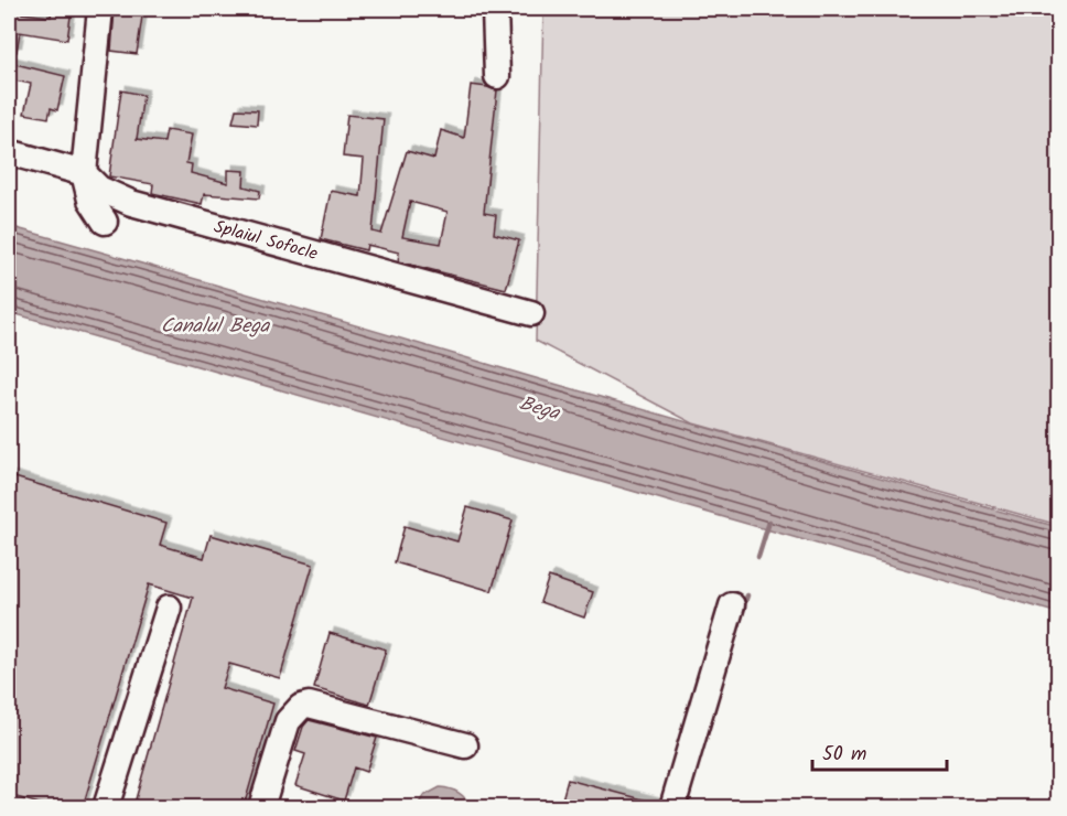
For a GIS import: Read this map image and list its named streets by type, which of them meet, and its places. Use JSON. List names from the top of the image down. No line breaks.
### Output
{"streets":{"street":["Splaiul Sofocle"]},"water":["Canalul Bega","Bega"],"scale_bar":"50 m"}
